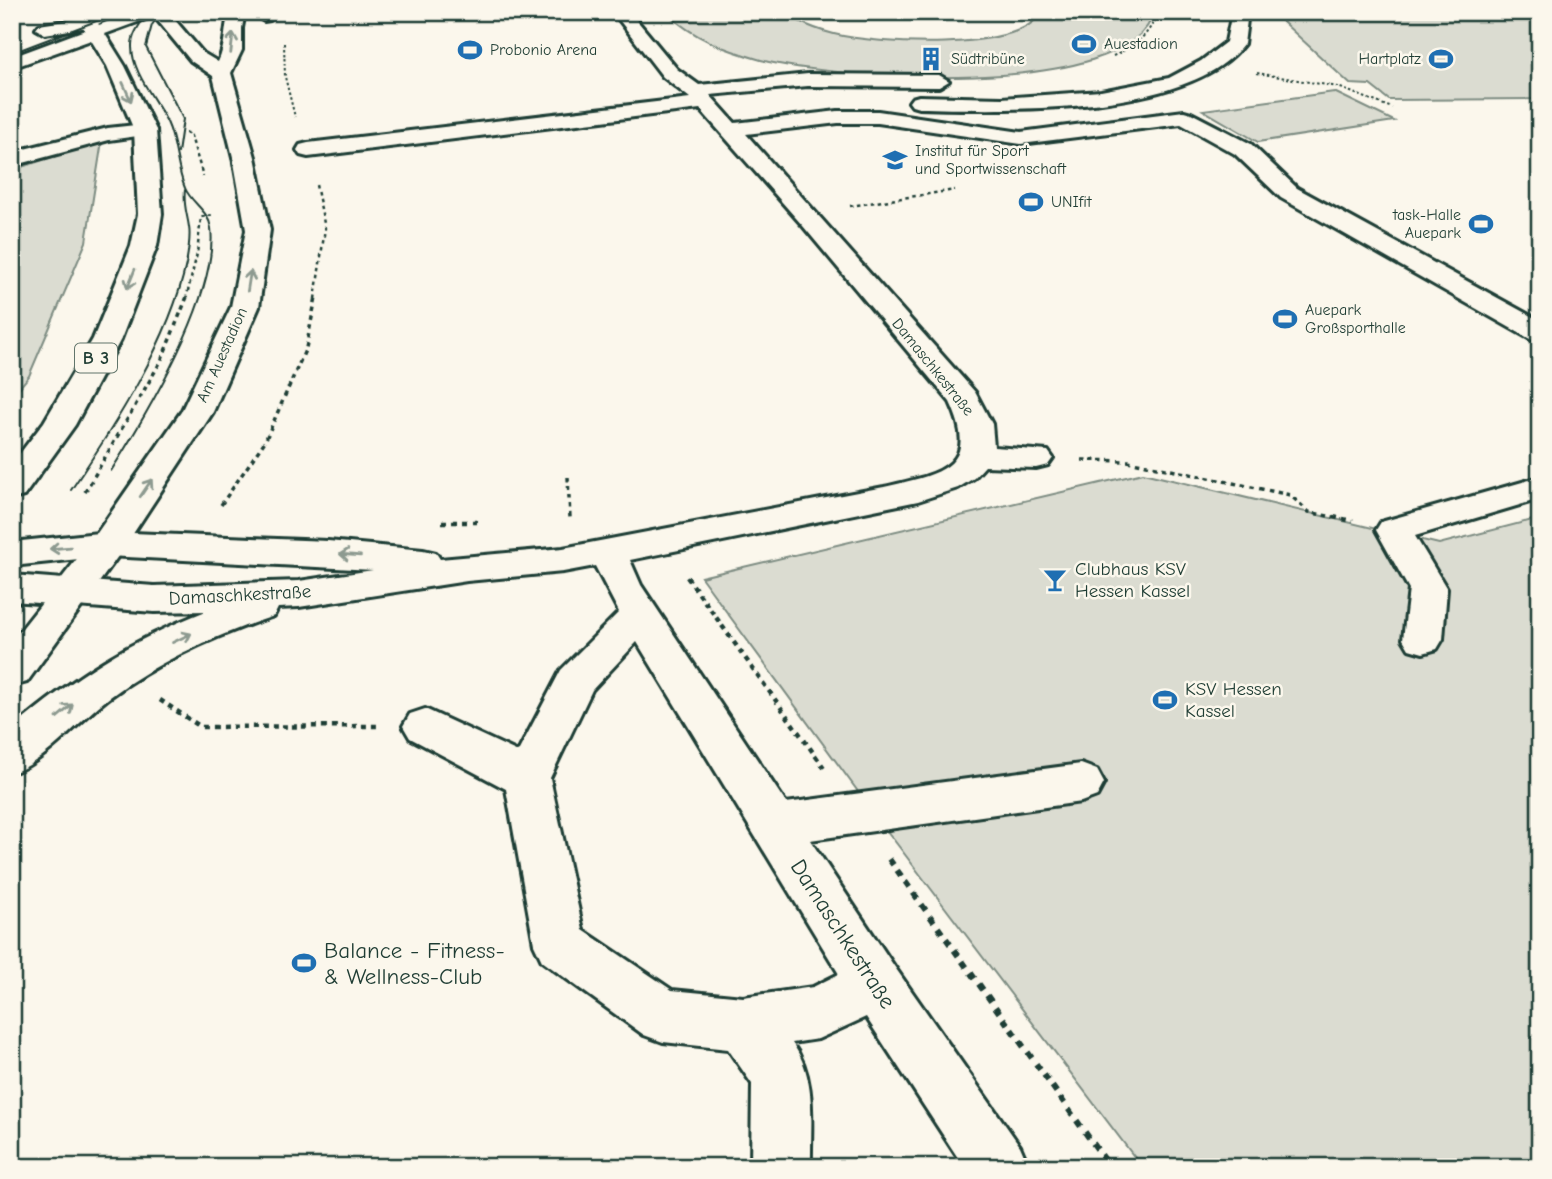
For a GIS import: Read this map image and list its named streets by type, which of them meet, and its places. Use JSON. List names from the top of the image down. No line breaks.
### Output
{"streets":{"main road":["Am Auestadion","B 3","Damaschkestraße"]},"crossings":[["Am Auestadion","Damaschkestraße"]],"places":{"sports":["Auestadion","Probonio Arena","Hartplatz","UNIfit","task-Halle Auepark","Auepark Großsporthalle","KSV Hessen Kassel","Balance - Fitness- & Wellness-Club"],"building":["Südtribüne"],"school or university":["Institut für Sport und Sportwissenschaft"],"bar":["Clubhaus KSV Hessen Kassel"]}}
